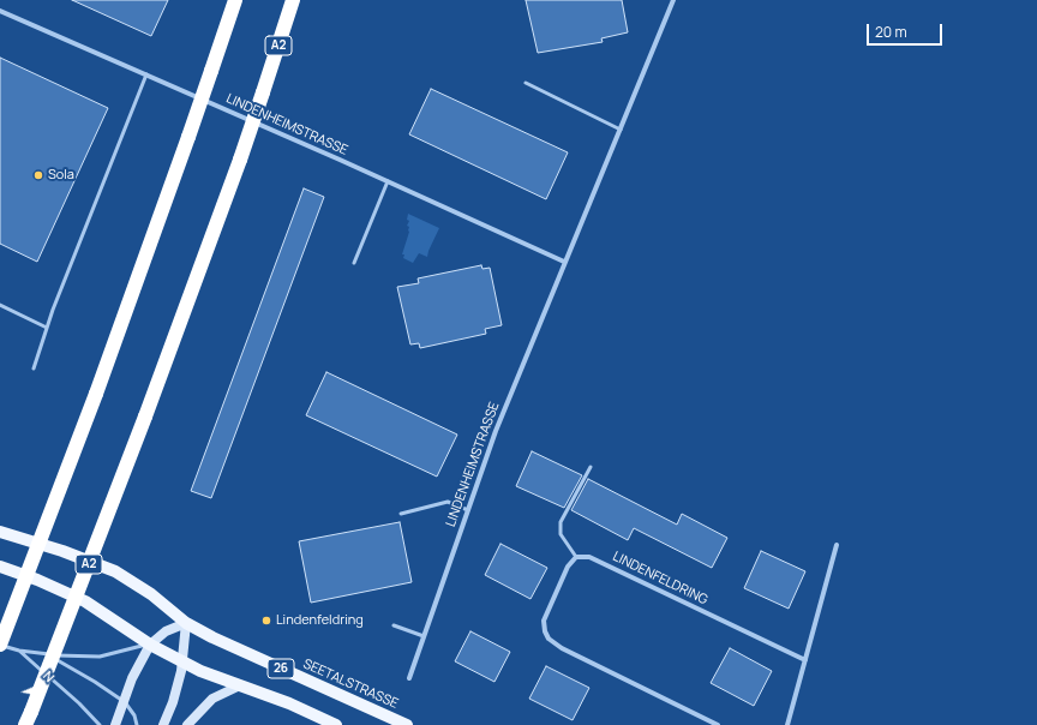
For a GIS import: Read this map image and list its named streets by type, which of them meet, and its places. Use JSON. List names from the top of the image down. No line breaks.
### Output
{"streets":{"highway":["A2"],"main road":["26","SEETALSTRASSE"],"street":["LINDENHEIMSTRASSE","LINDENFELDRING"]},"places":["Sola","Lindenfeldring"],"scale_bar":"20 m","north":"top right"}
